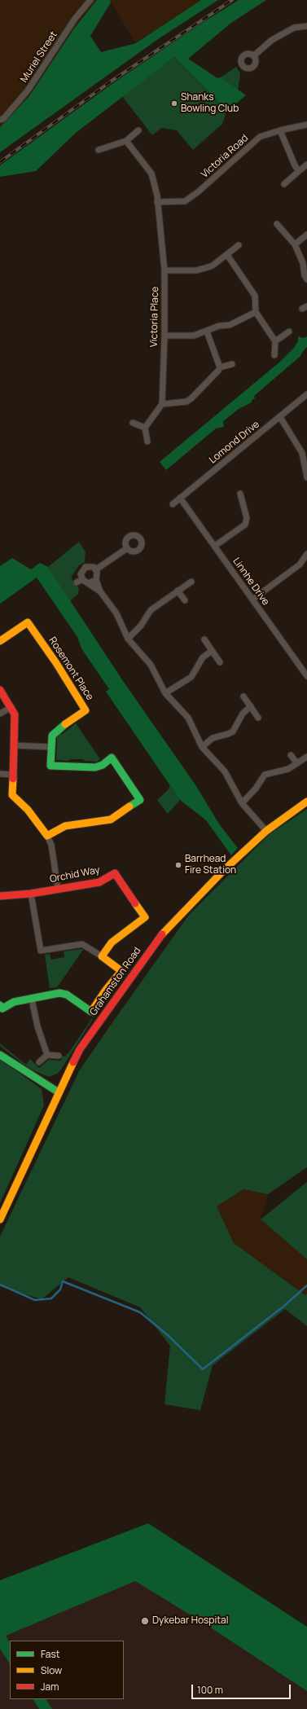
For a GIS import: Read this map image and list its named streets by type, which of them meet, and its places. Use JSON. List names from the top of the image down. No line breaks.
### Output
{"streets":{"street":["Muriel Street","Victoria Road","Victoria Place","Lomond Drive","Linnhe Drive","Rosemont Place","Orchid Way","Grahamston Road"]},"crossings":[["Victoria Road","Victoria Place"],["Lomond Drive","Linnhe Drive"]],"places":["Shanks Bowling Club","Barrhead Fire Station","Dykebar Hospital"],"legend":["Fast","Slow","Jam"],"scale_bar":"100 m"}
